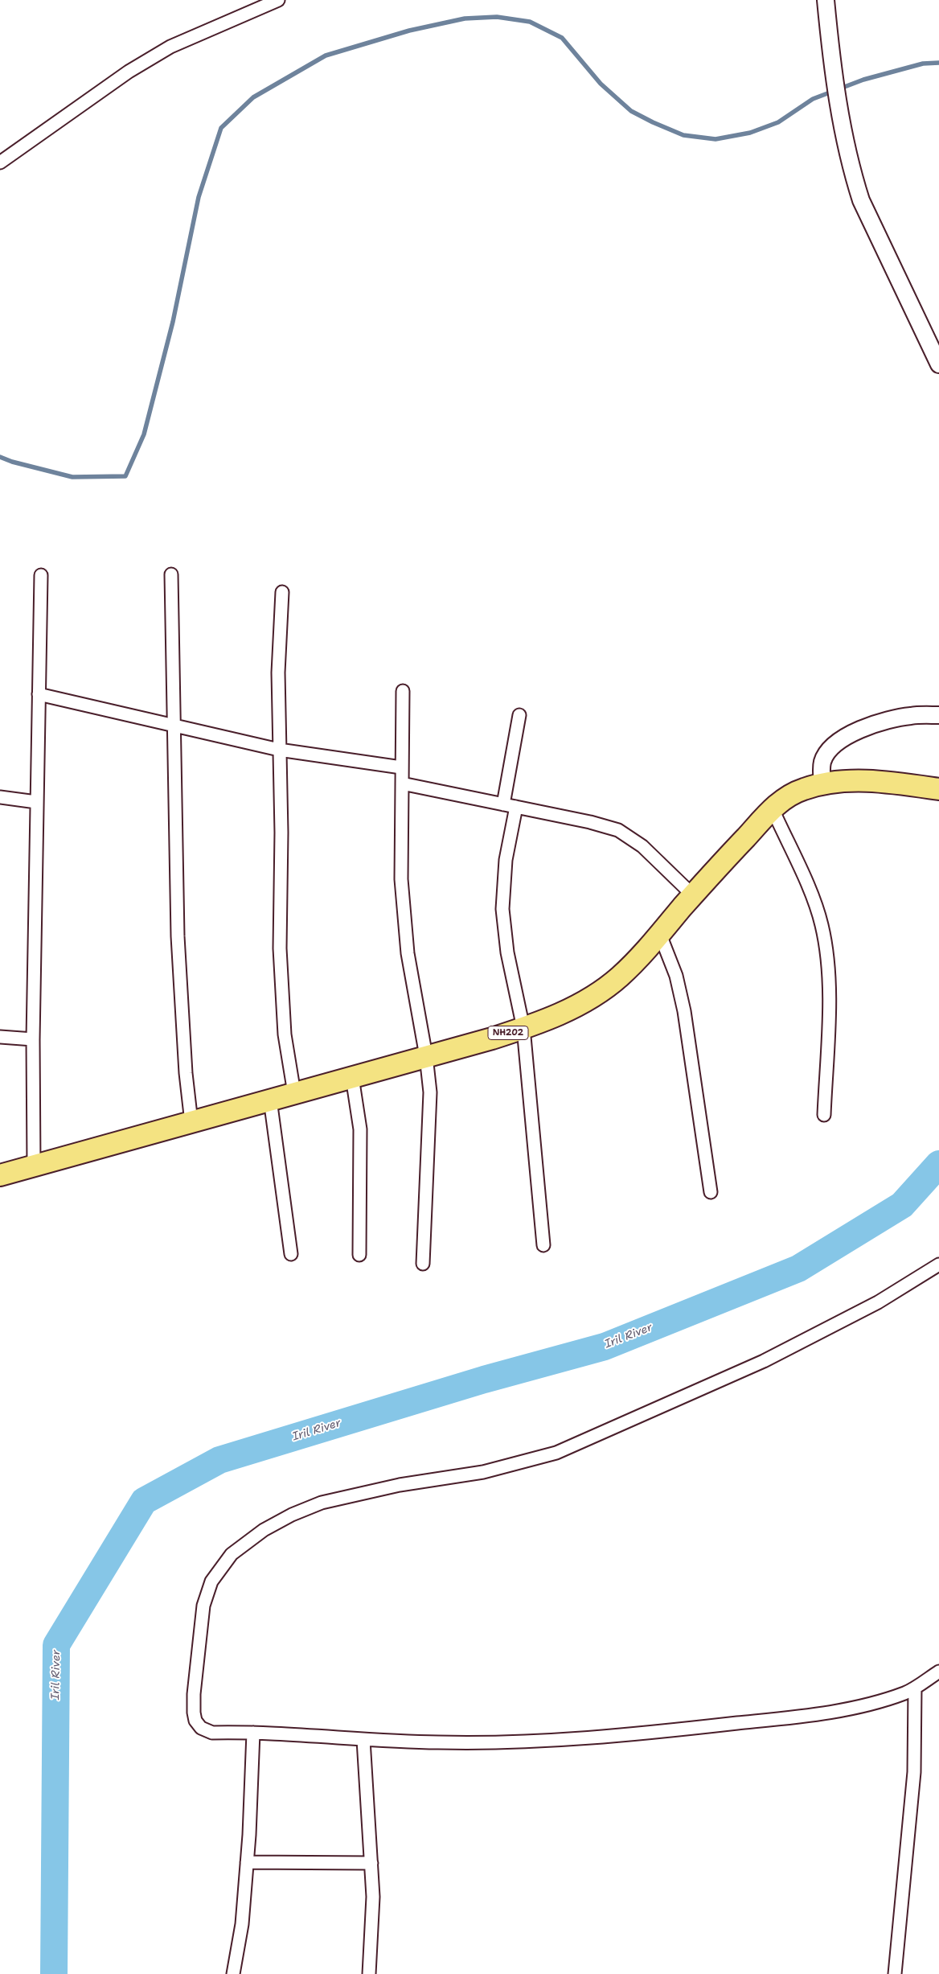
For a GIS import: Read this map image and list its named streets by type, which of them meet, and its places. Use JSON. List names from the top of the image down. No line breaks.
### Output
{"streets":{"highway":["NH202"]},"water":["Iril River"]}
